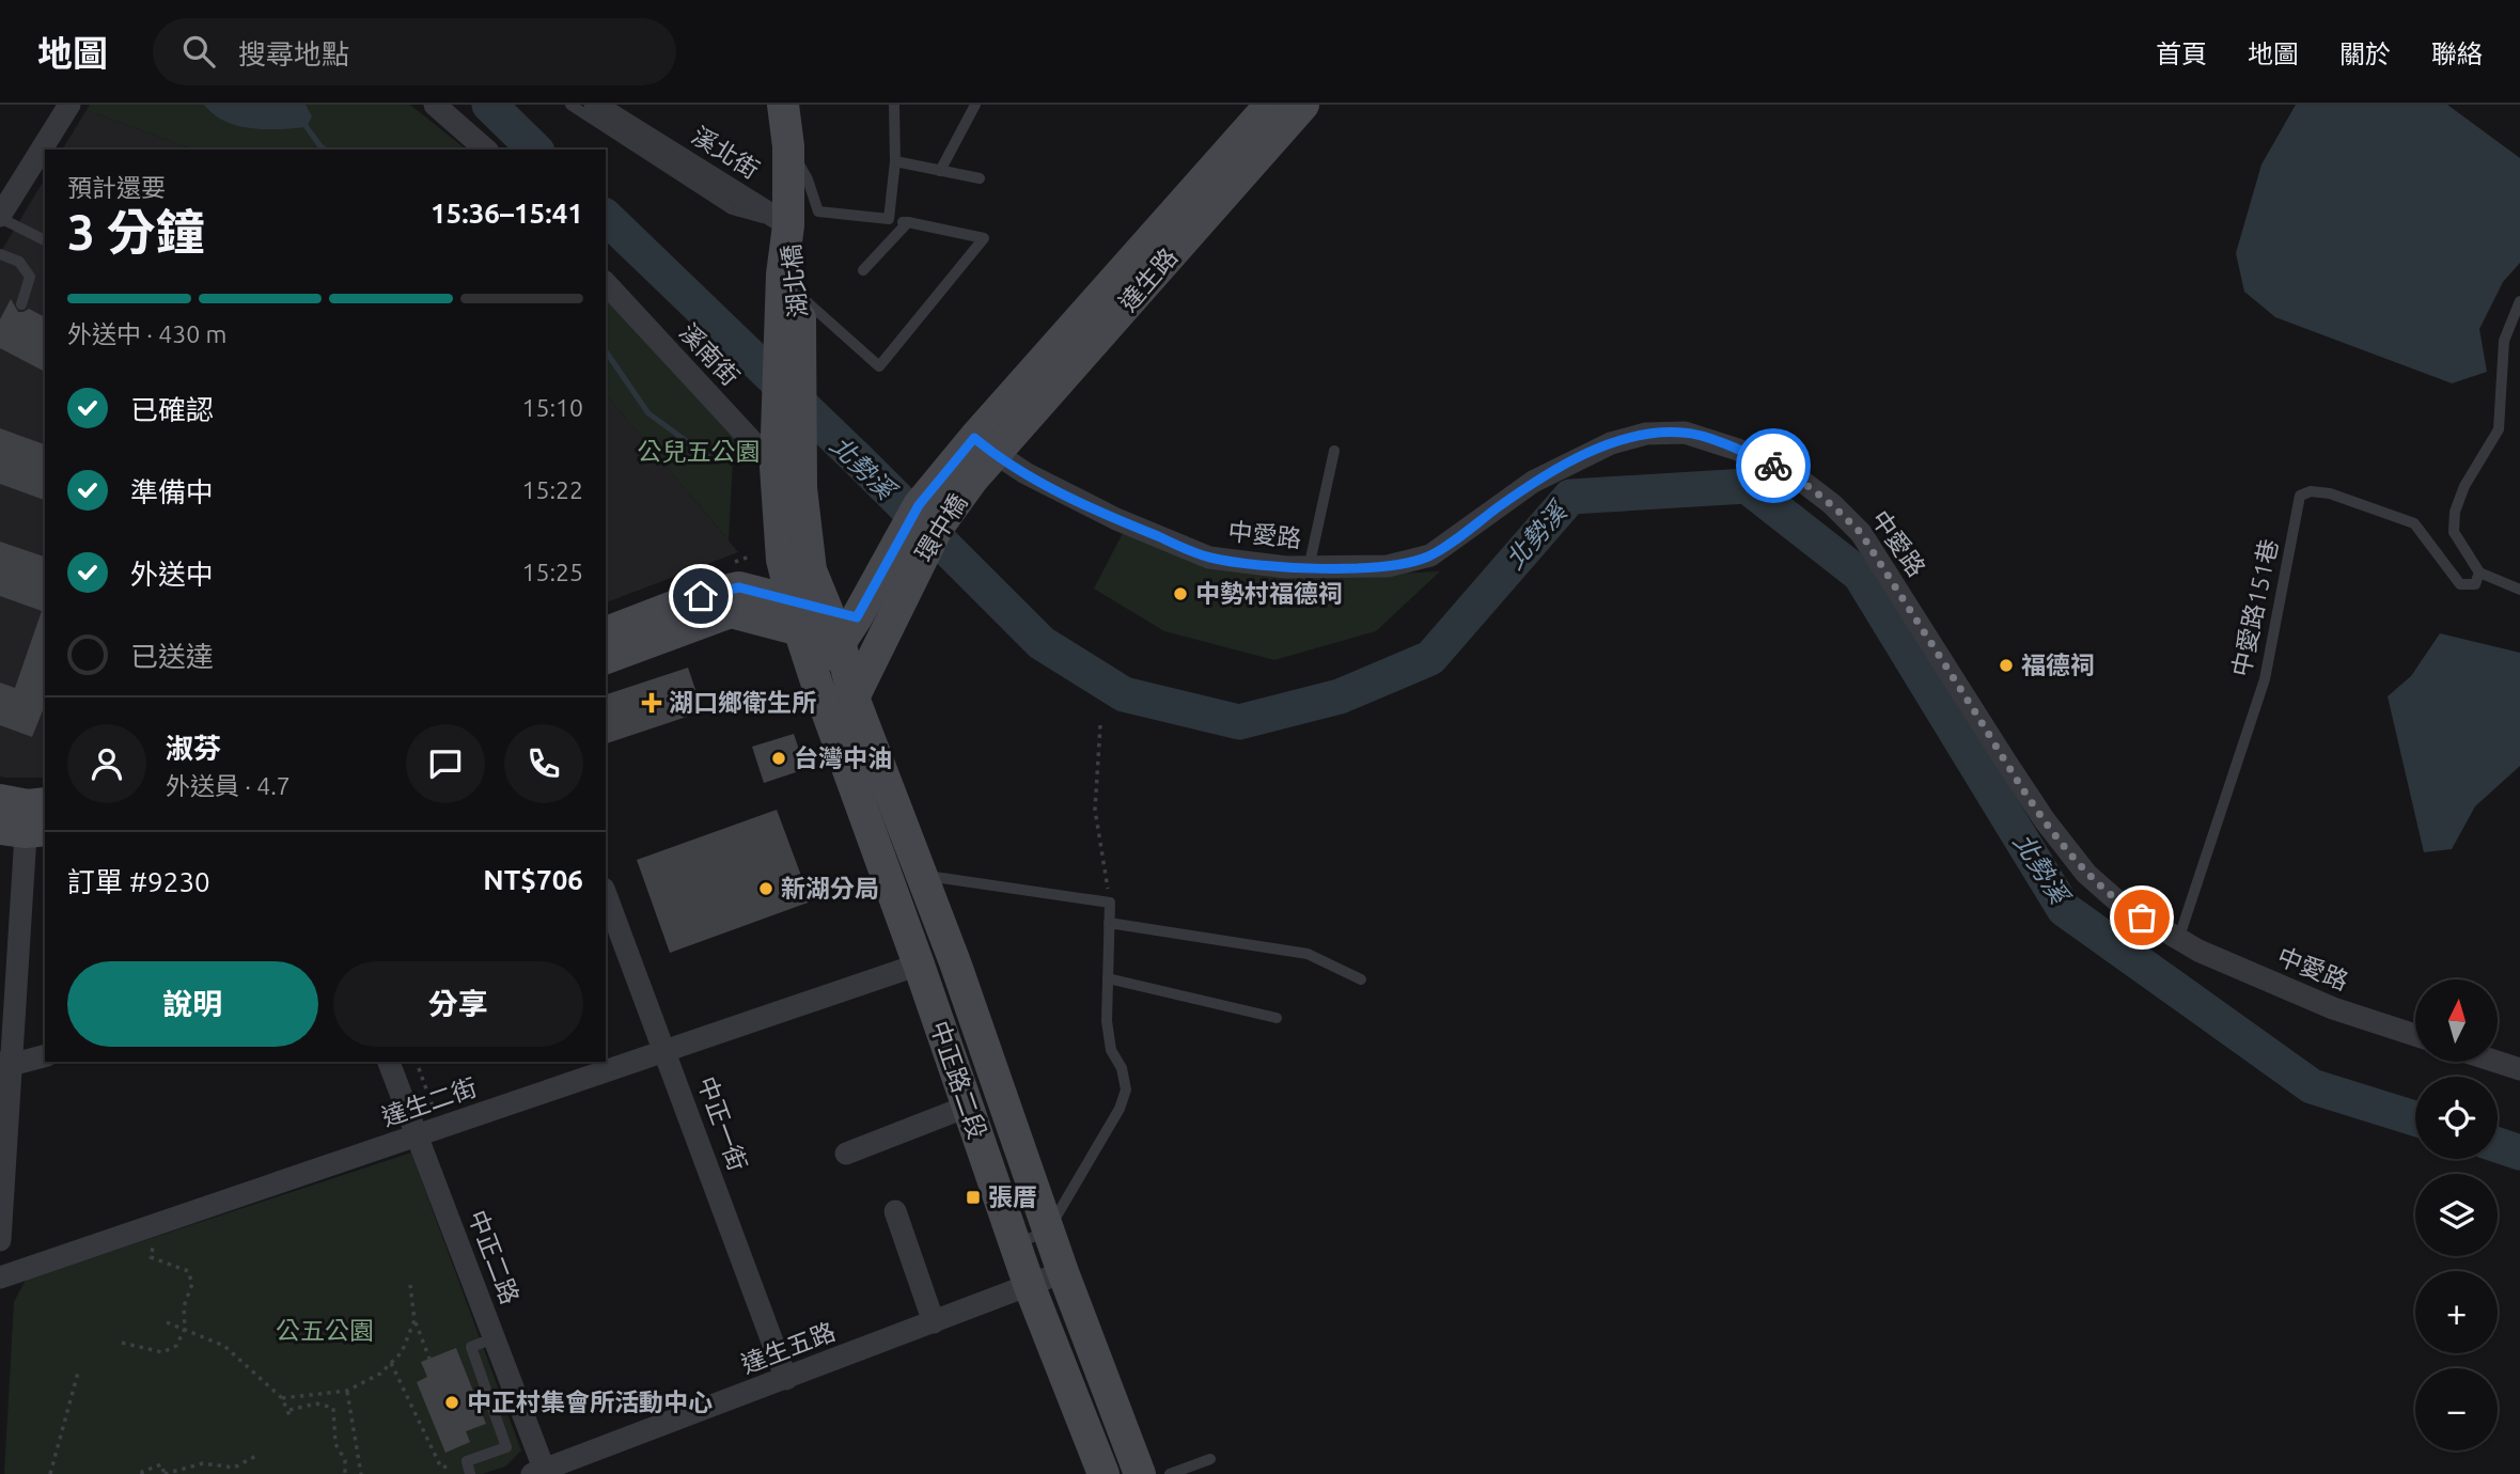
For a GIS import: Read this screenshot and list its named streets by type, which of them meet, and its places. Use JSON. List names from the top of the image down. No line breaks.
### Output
{"streets":{"main road":["達生路","湖北橋","環中橋","中正路二段"],"street":["溪北街","溪南街","中愛路","達生二街","中正一街","中正二路","達生五路"],"lane":["中愛路151巷"]},"crossings":[["溪北街","湖北橋"],["達生路","環中橋"],["達生路","中愛路"],["湖北橋","溪南街"],["湖北橋","環中橋"],["湖北橋","中正路二段"],["環中橋","中愛路"],["環中橋","中正路二段"],["中愛路","中愛路151巷"],["中正路二段","達生二街"],["中正路二段","達生五路"],["達生二街","中正一街"],["達生二街","中正二路"],["中正一街","達生五路"],["中正二路","達生五路"]],"water":["北勢溪"],"parks":["公兒五公園","公五公園"],"places":{"other":["中勢村福德祠","福德祠","台灣中油","新湖分局","中正村集會所活動中心"],"health":["湖口鄉衛生所"],"transit":["張厝"]},"north":"top","page":{"header":"地圖","search":"搜尋地點","nav":["首頁","地圖","關於","聯絡"],"heading":["3 分鐘","預計還要","15:36–15:41"],"panel":["淑芬","外送員 · 4.7","訂單 #9230","NT$706"],"bar":"外送中 · 430 m","list":[["已確認","15:10"],["準備中","15:22"],["外送中","15:25"],"已送達"],"buttons":["說明","分享"],"map_buttons":["+","−"]}}
